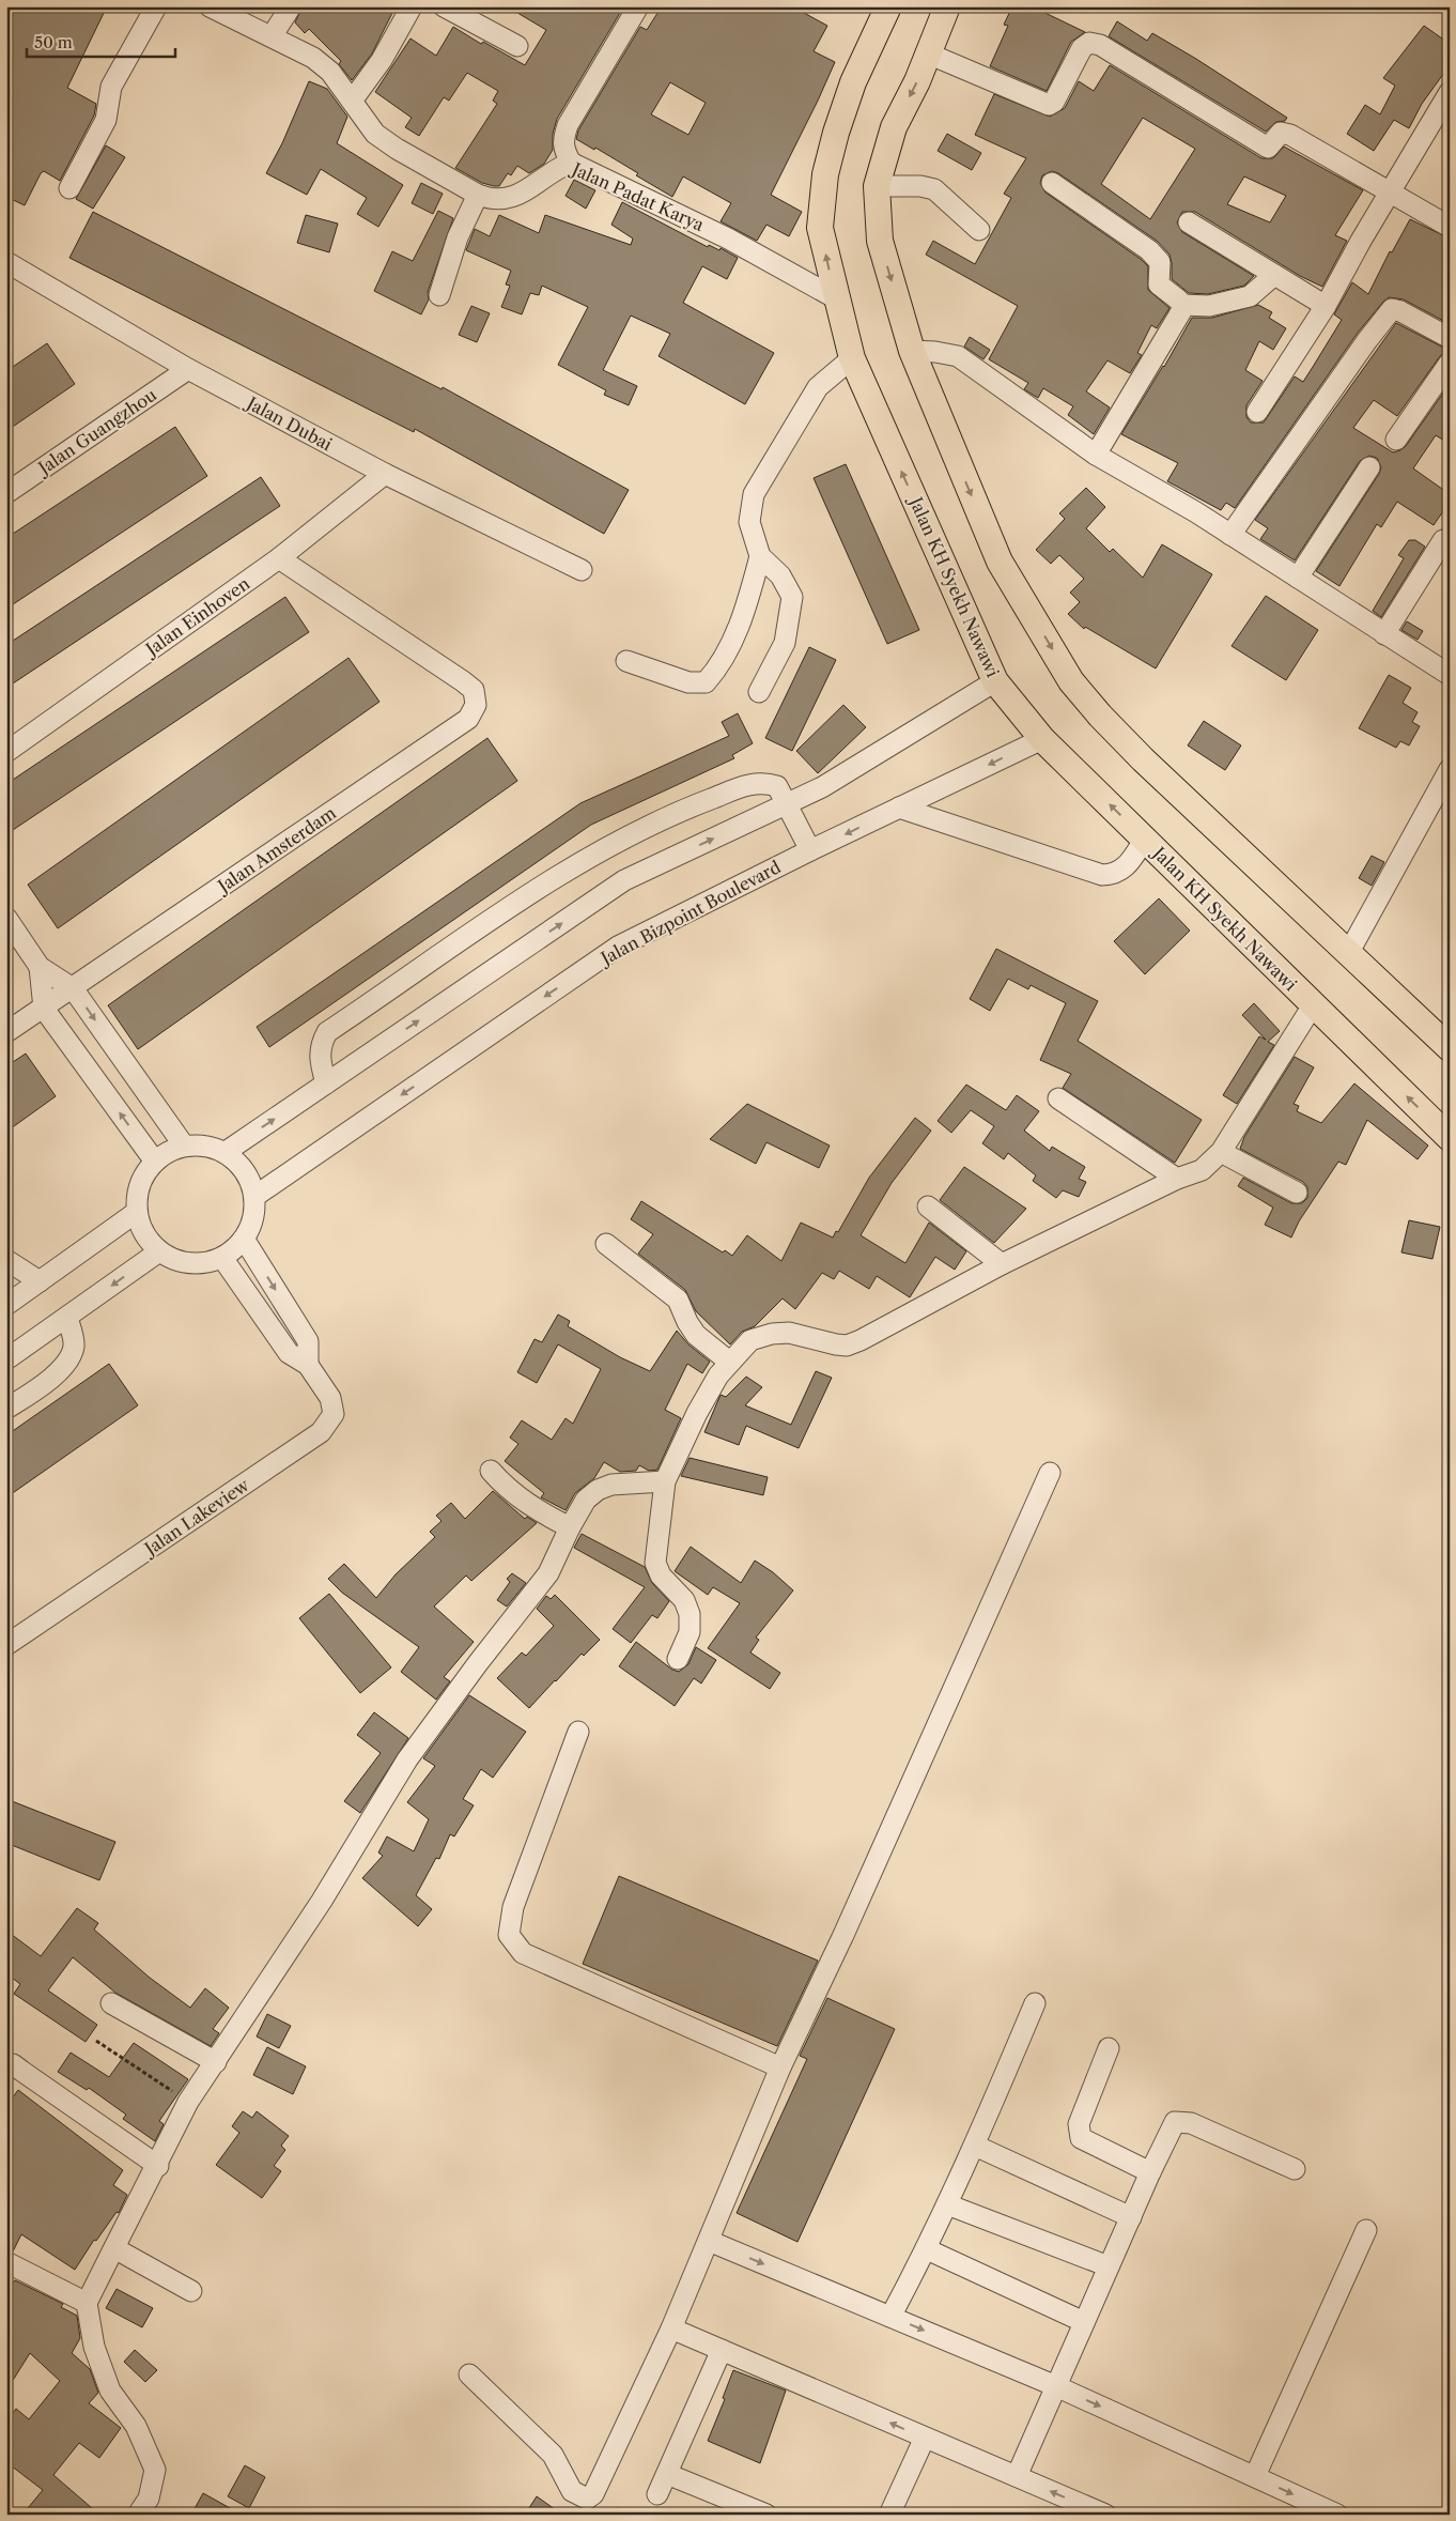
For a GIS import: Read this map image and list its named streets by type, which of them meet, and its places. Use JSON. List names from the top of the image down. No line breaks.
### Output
{"streets":{"main road":["Jalan KH Syekh Nawawi"],"street":["Jalan Padat Karya","Jalan Dubai","Jalan Guangzhou","Jalan Einhoven","Jalan Amsterdam","Jalan Bizpoint Boulevard","Jalan Lakeview"]},"crossings":[["Jalan Padat Karya","Jalan KH Syekh Nawawi"],["Jalan Dubai","Jalan Guangzhou"],["Jalan Dubai","Jalan Einhoven"],["Jalan KH Syekh Nawawi","Jalan Bizpoint Boulevard"],["Jalan Einhoven","Jalan Amsterdam"]],"scale_bar":"50 m"}
